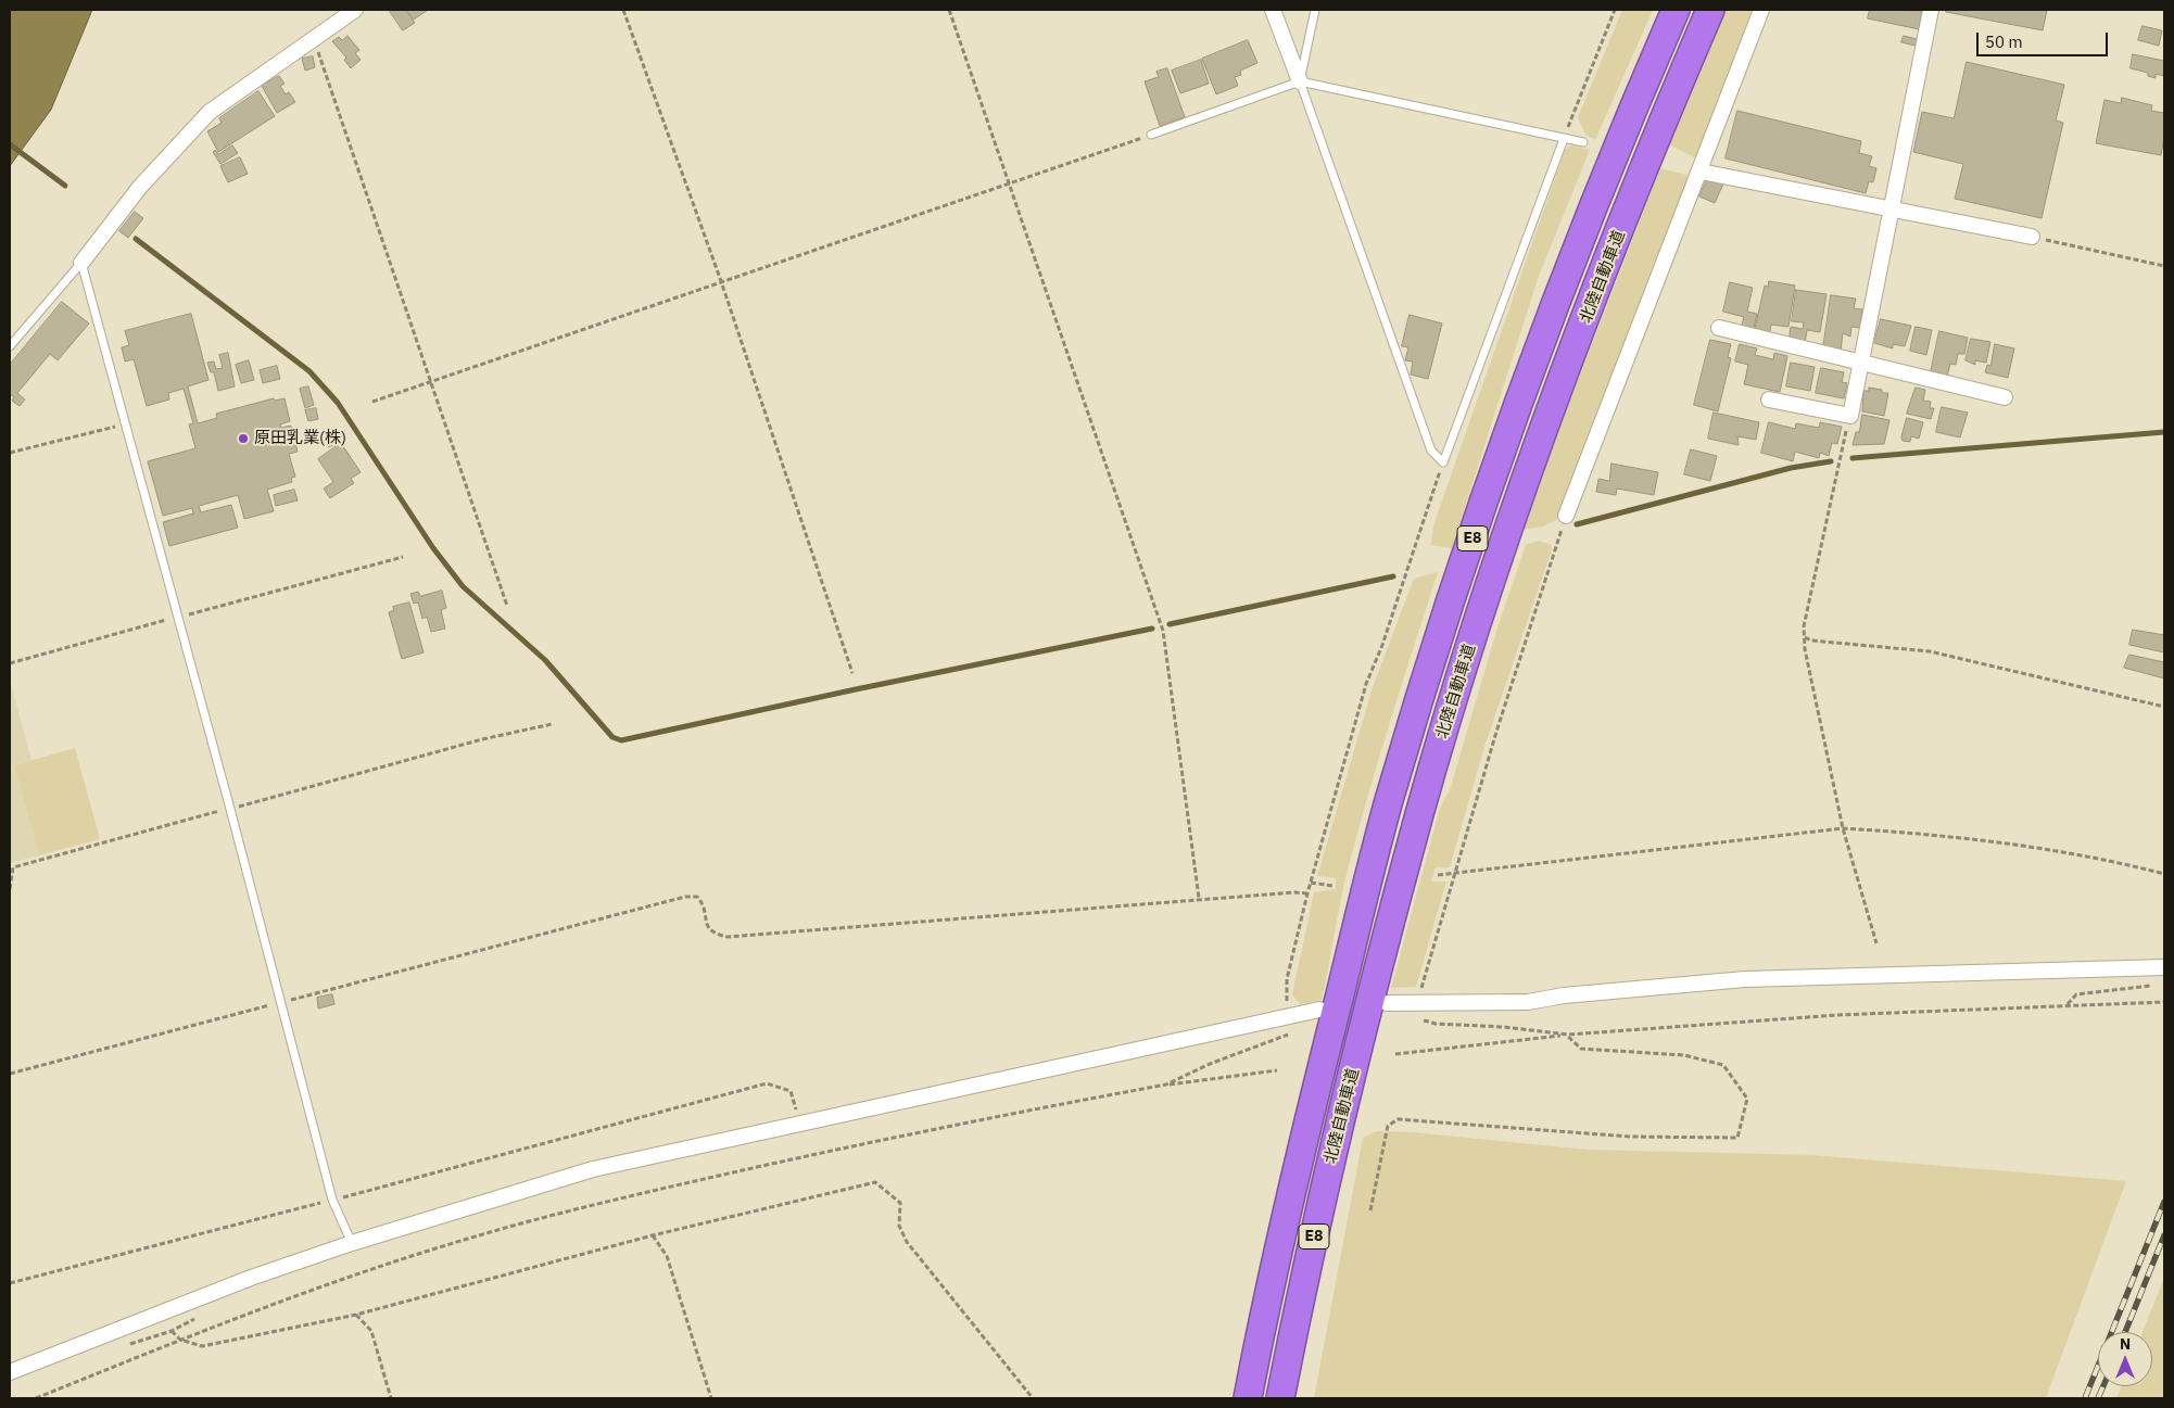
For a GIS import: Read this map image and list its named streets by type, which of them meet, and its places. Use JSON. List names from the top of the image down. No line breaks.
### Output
{"streets":{"highway":["北陸自動車道","E8"]},"places":["原田乳業(株)"],"scale_bar":"50 m","north":"top"}
